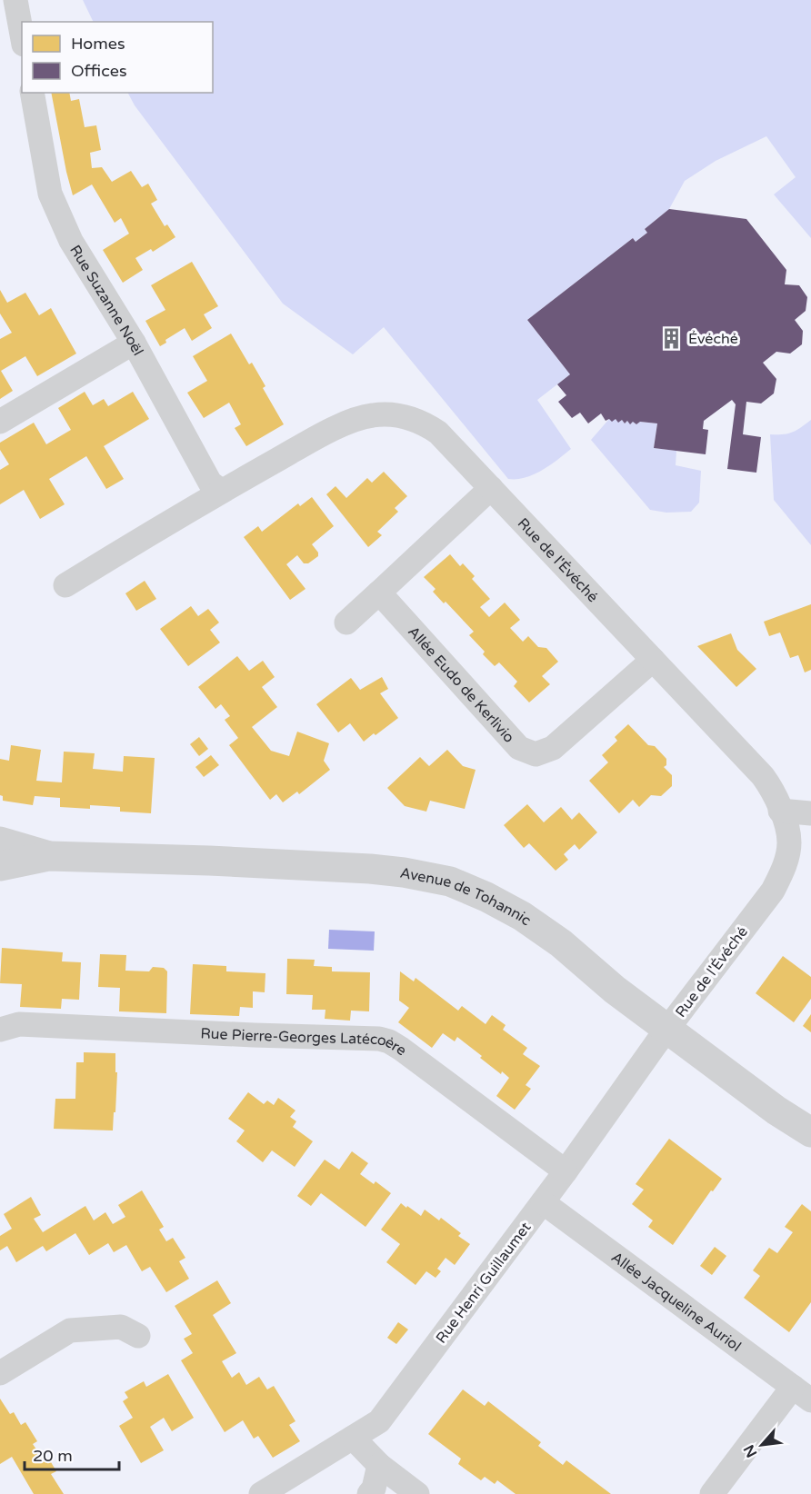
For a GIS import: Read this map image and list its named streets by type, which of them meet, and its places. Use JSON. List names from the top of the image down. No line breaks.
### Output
{"streets":{"street":["Rue Suzanne Noël","Rue de l'Évéché","Allée Eudo de Kerlivio","Avenue de Tohannic","Rue Pierre-Georges Latécoère","Rue Henri Guillaumet","Allée Jacqueline Auriol"]},"crossings":[["Rue Suzanne Noël","Rue de l'Évéché"],["Rue de l'Évéché","Allée Eudo de Kerlivio"],["Rue de l'Évéché","Avenue de Tohannic"],["Rue de l'Évéché","Rue Henri Guillaumet"],["Avenue de Tohannic","Rue Henri Guillaumet"],["Rue Pierre-Georges Latécoère","Rue Henri Guillaumet"],["Rue Henri Guillaumet","Allée Jacqueline Auriol"]],"places":{"building":["Évéché"]},"legend":["Homes","Offices"],"scale_bar":"20 m","north":"bottom left"}
